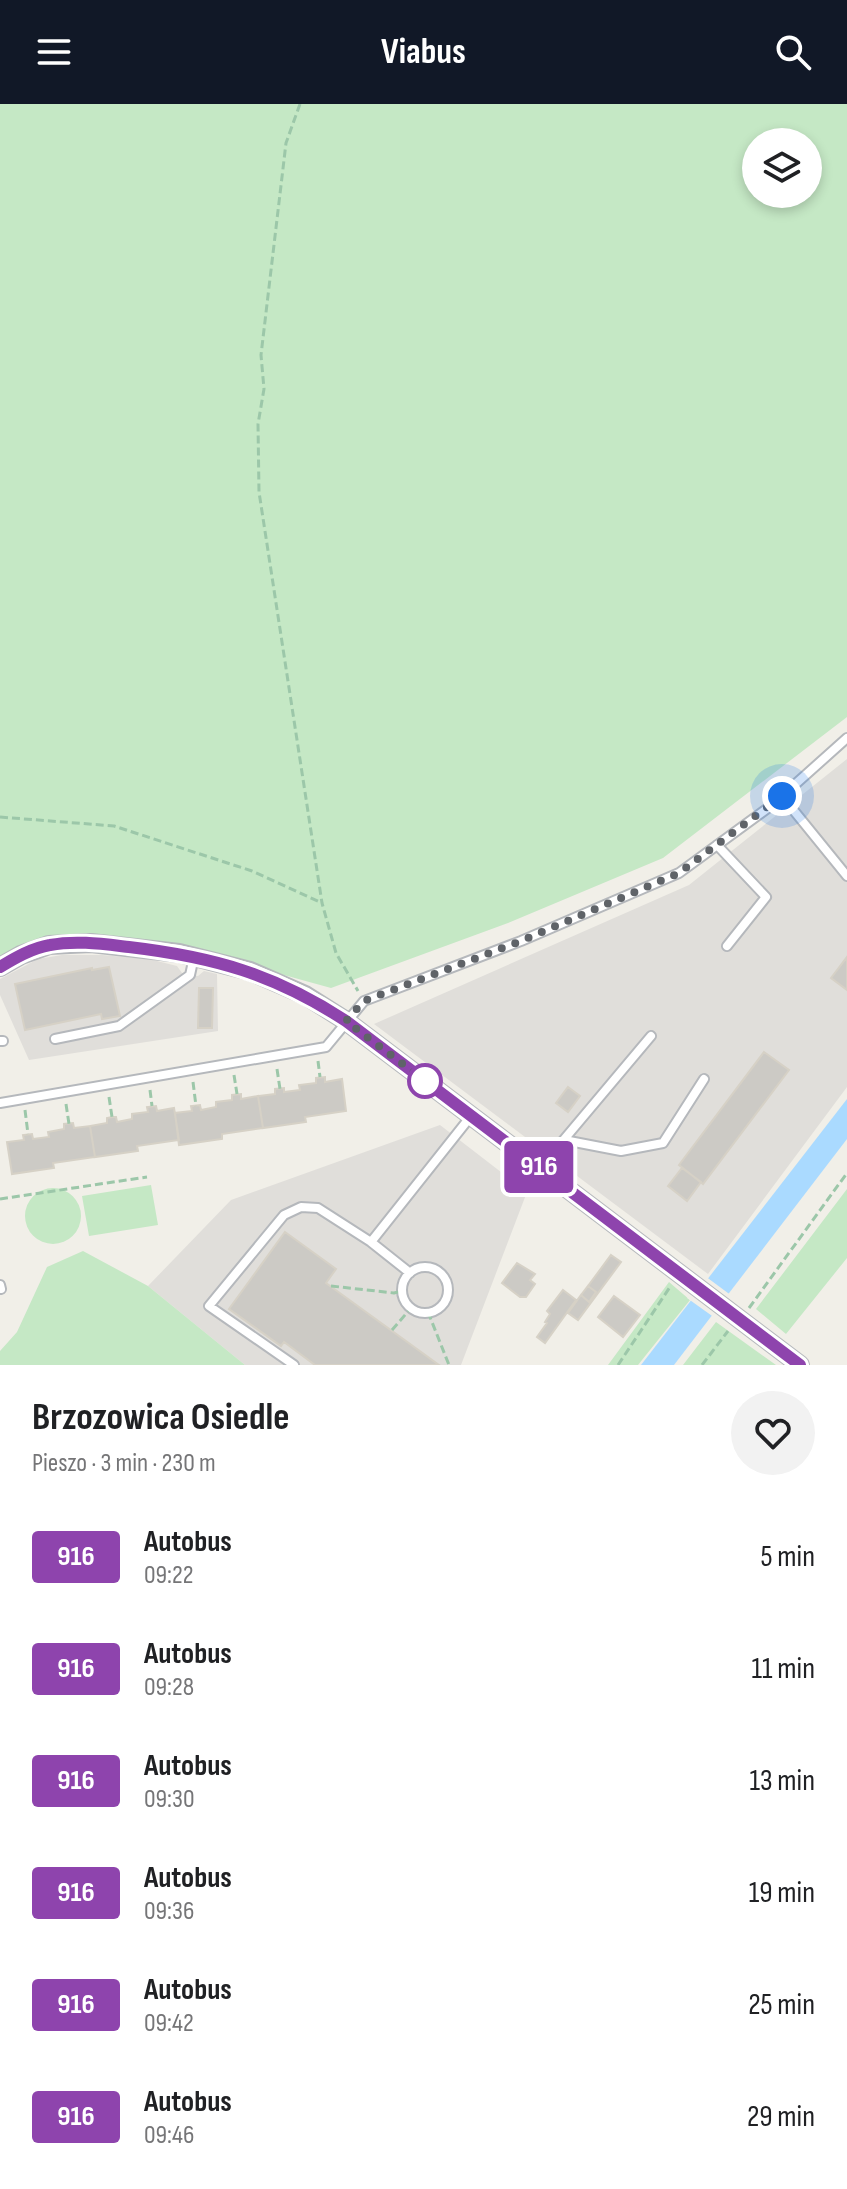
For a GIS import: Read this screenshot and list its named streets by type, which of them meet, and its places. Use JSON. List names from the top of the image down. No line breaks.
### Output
{"lines":["bus line 916"],"page":{"header":"Viabus","on_map":"916","heading":["Brzozowica Osiedle","Pieszo · 3 min · 230 m"],"list":[{"mark":"916","name":"Autobus","note":"09:22","value":"5 min"},{"mark":"916","name":"Autobus","note":"09:28","value":"11 min"},{"mark":"916","name":"Autobus","note":"09:30","value":"13 min"},{"mark":"916","name":"Autobus","note":"09:36","value":"19 min"},{"mark":"916","name":"Autobus","note":"09:42","value":"25 min"},{"mark":"916","name":"Autobus","note":"09:46","value":"29 min"}]}}
